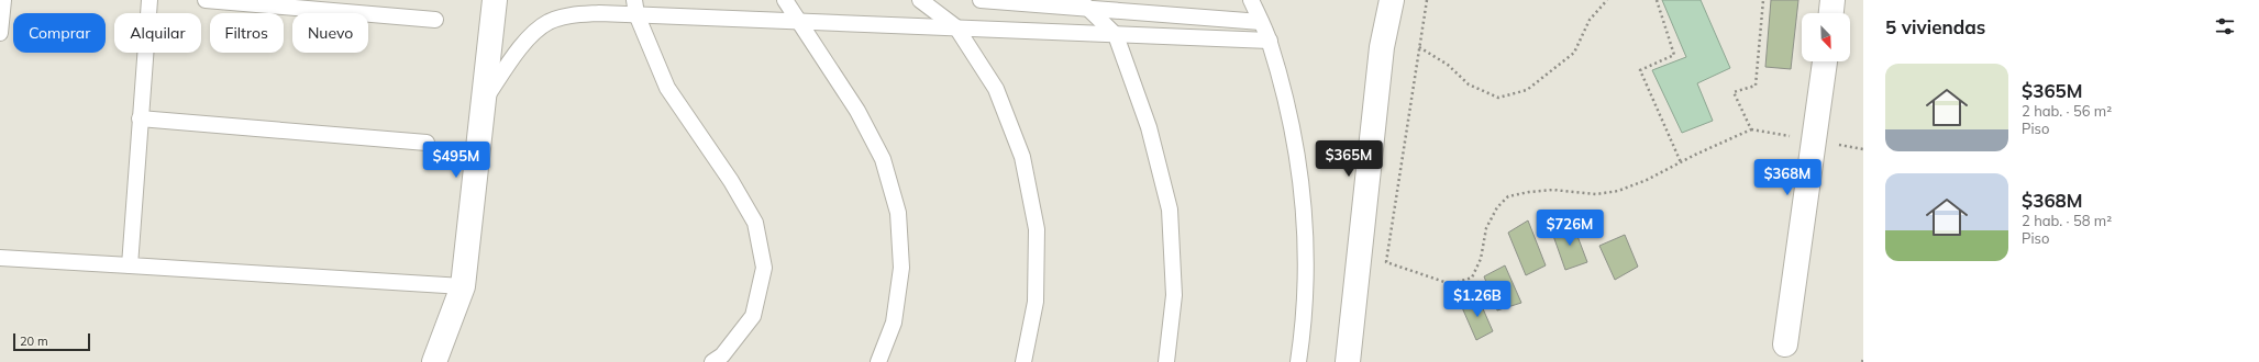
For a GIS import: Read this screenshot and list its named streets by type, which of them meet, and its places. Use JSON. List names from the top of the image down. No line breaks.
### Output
{"scale_bar":"20 m","north":"bottom right","page":{"heading":"5 viviendas","chip":["Comprar","Alquilar","Filtros","Nuevo"],"list":[{"name":"$365M","note":"2 hab. · 56 m² · Piso"},{"name":"$368M","note":"2 hab. · 58 m² · Piso"}],"price":["$365M","$495M","$368M","$726M","$1.26B"],"scale":"20 m"}}
